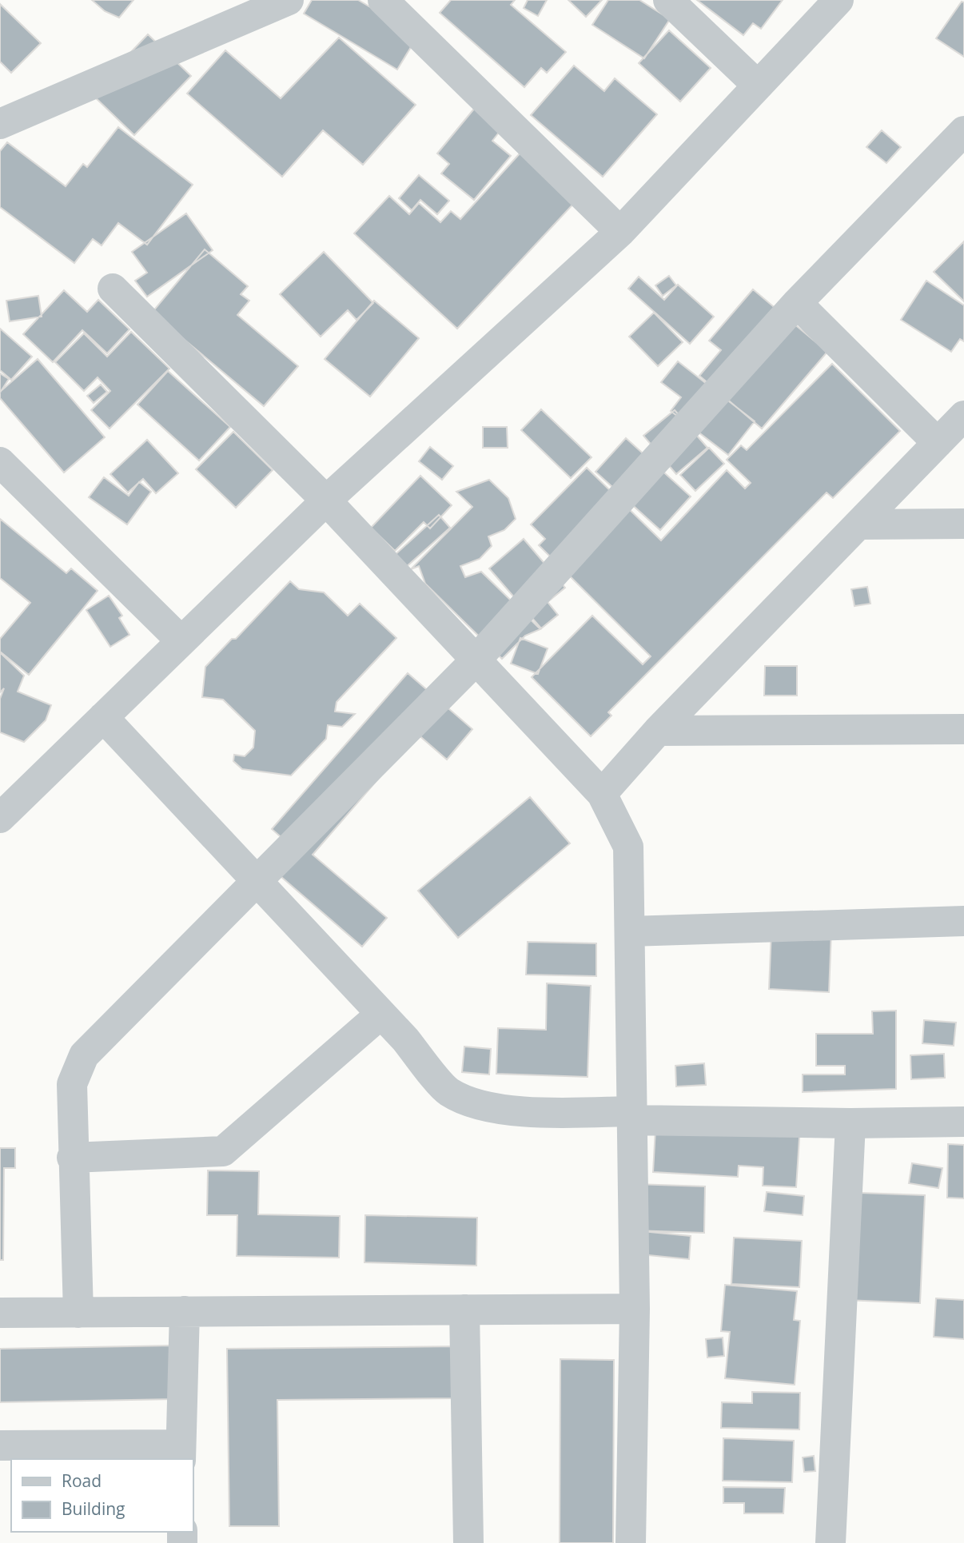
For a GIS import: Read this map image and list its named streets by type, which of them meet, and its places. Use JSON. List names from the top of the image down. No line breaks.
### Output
{"legend":["Road","Building"]}
